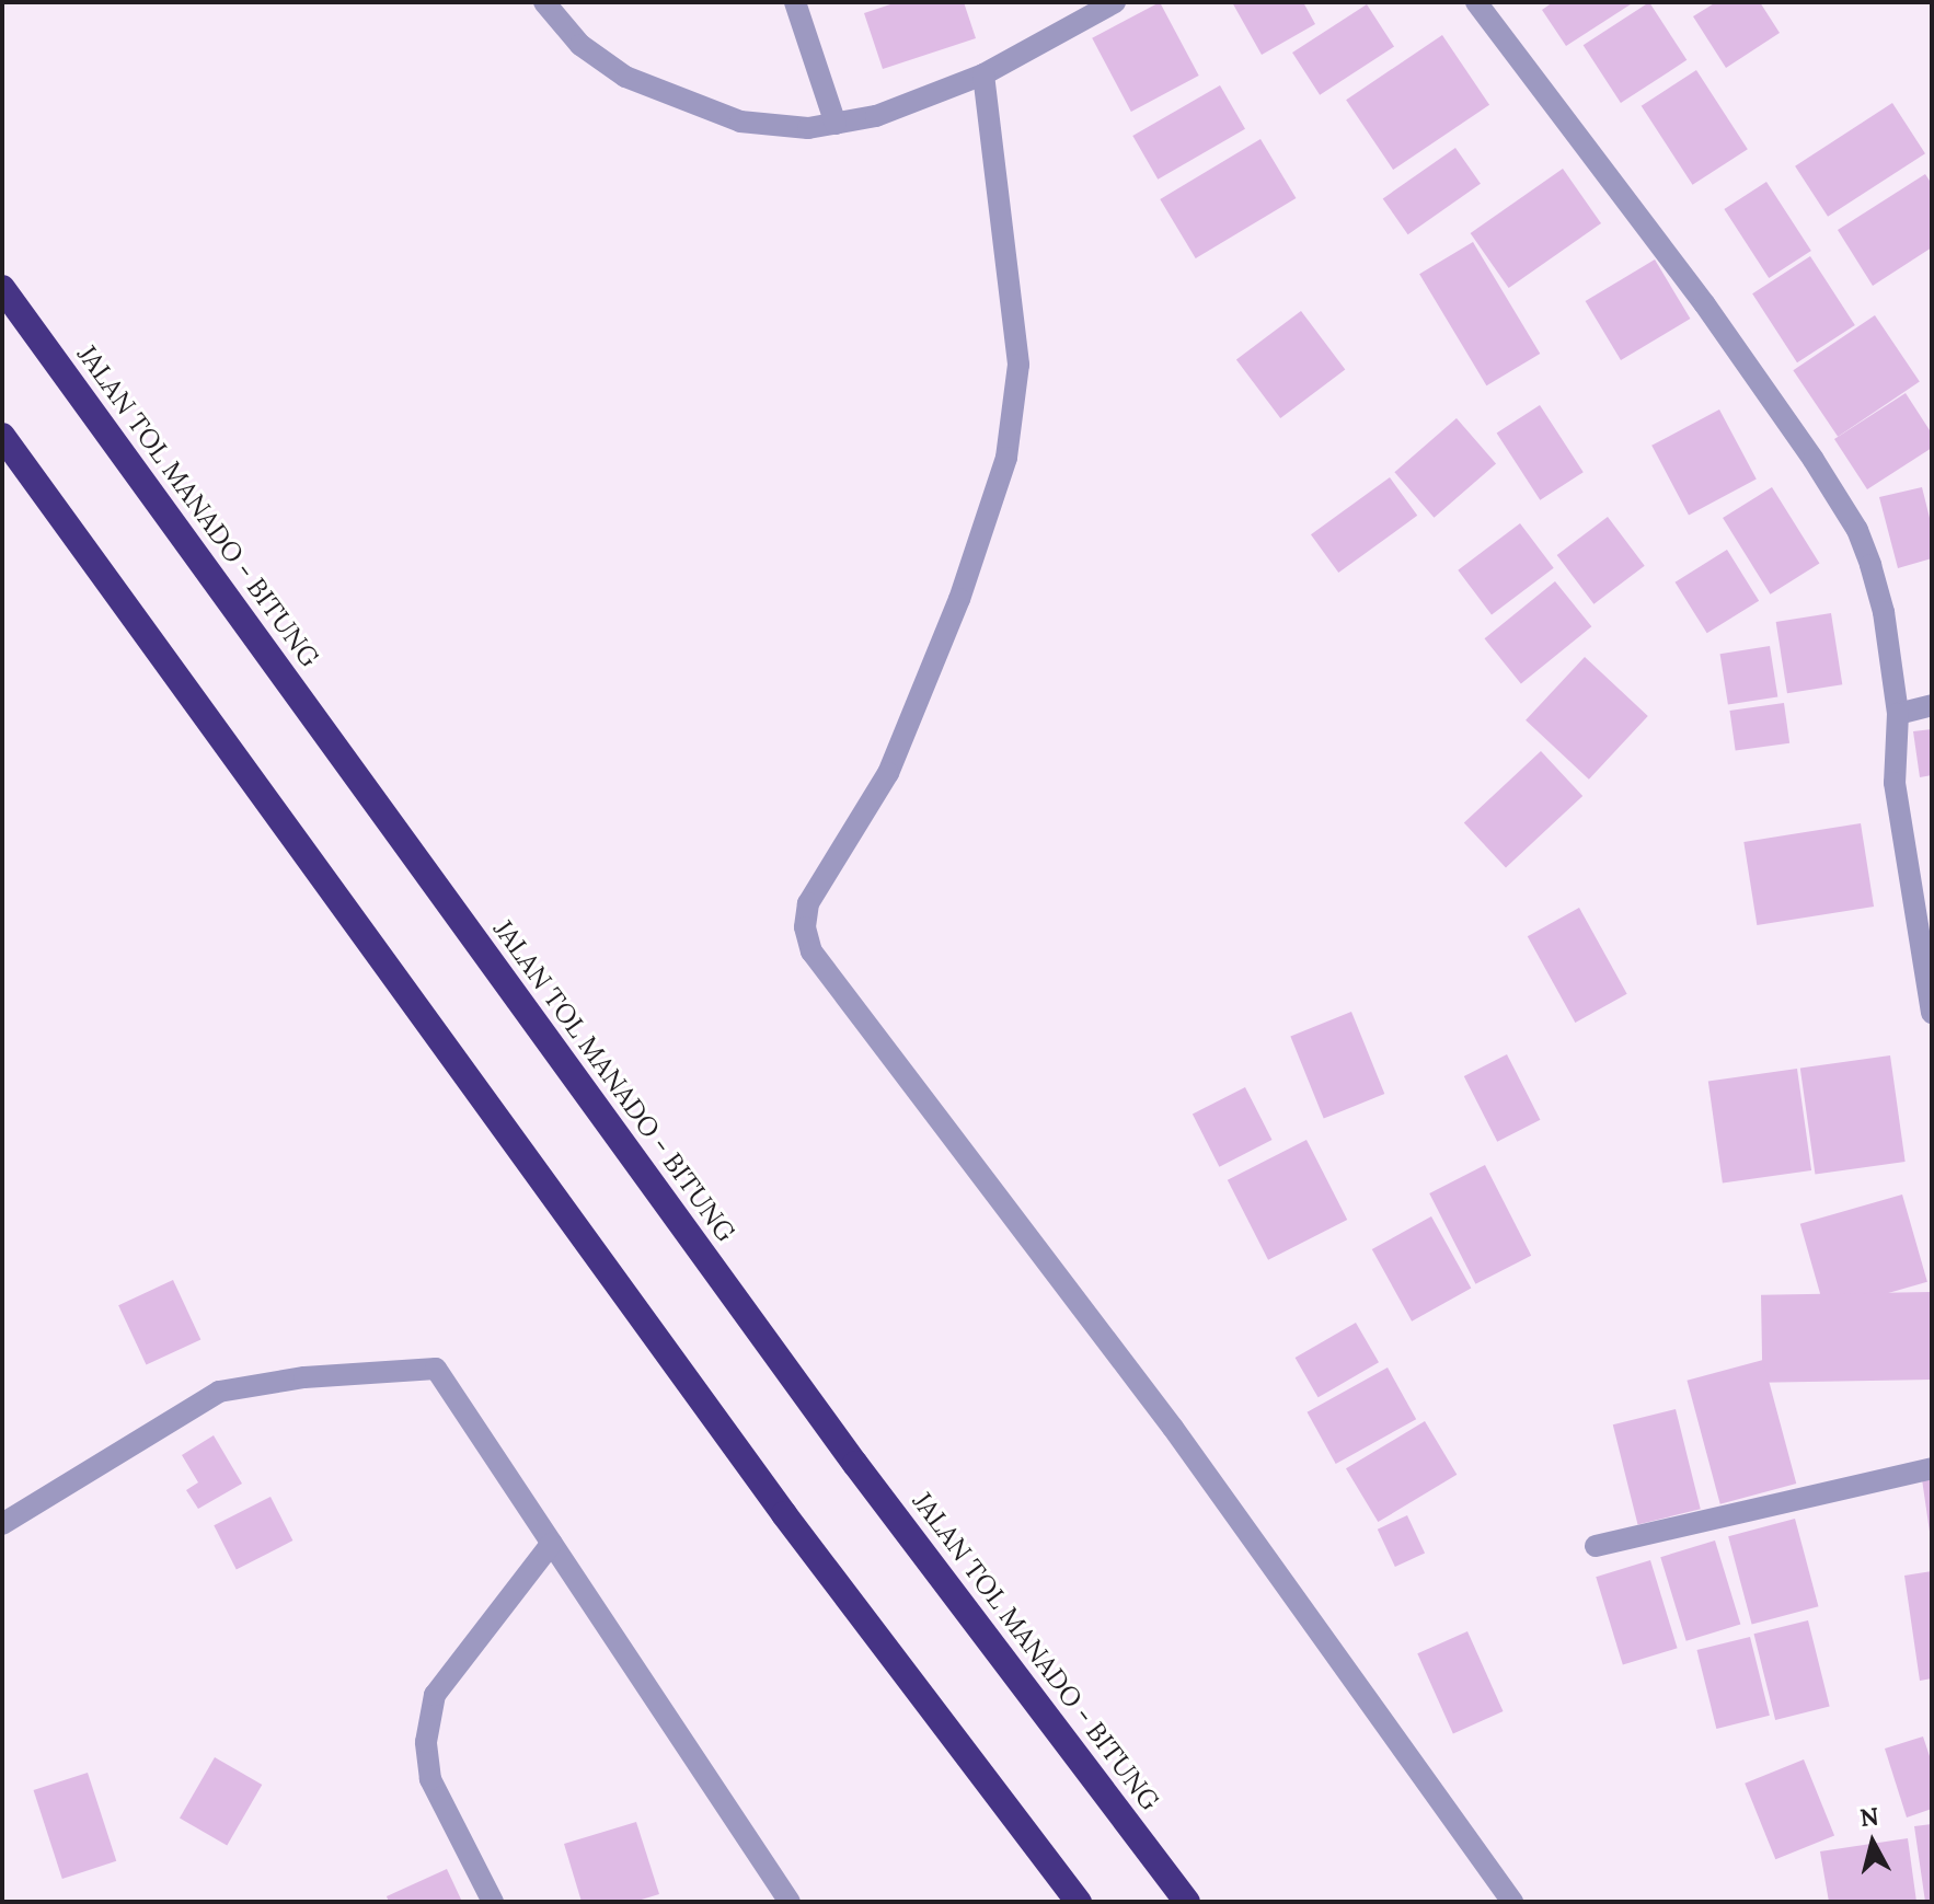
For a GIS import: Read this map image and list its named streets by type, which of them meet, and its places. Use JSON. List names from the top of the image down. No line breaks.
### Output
{"streets":{"highway":["JALAN TOL MANADO - BITUNG"]},"north":"top"}
